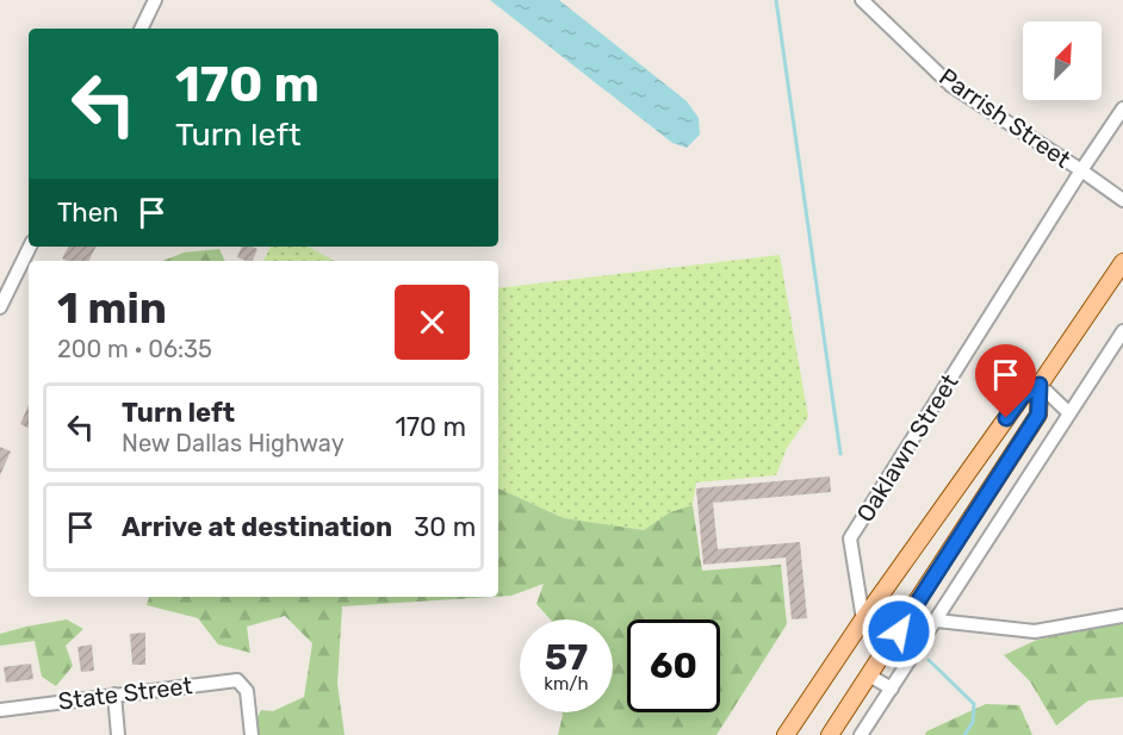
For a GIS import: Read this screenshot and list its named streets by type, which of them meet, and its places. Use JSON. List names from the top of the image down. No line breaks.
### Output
{"streets":{"street":["Parrish Street","Oaklawn Street","State Street"]},"crossings":[["Parrish Street","Oaklawn Street"]],"north":"top right","page":{"turn":["170 m","Turn left"],"then":"Then","heading":["1 min","200 m · 06:35"],"list":[{"name":"Turn left","note":"New Dallas Highway","value":"170 m"},{"name":"Arrive at destination","value":"30 m"}],"speed":"57 km/h","limit":"60"}}
